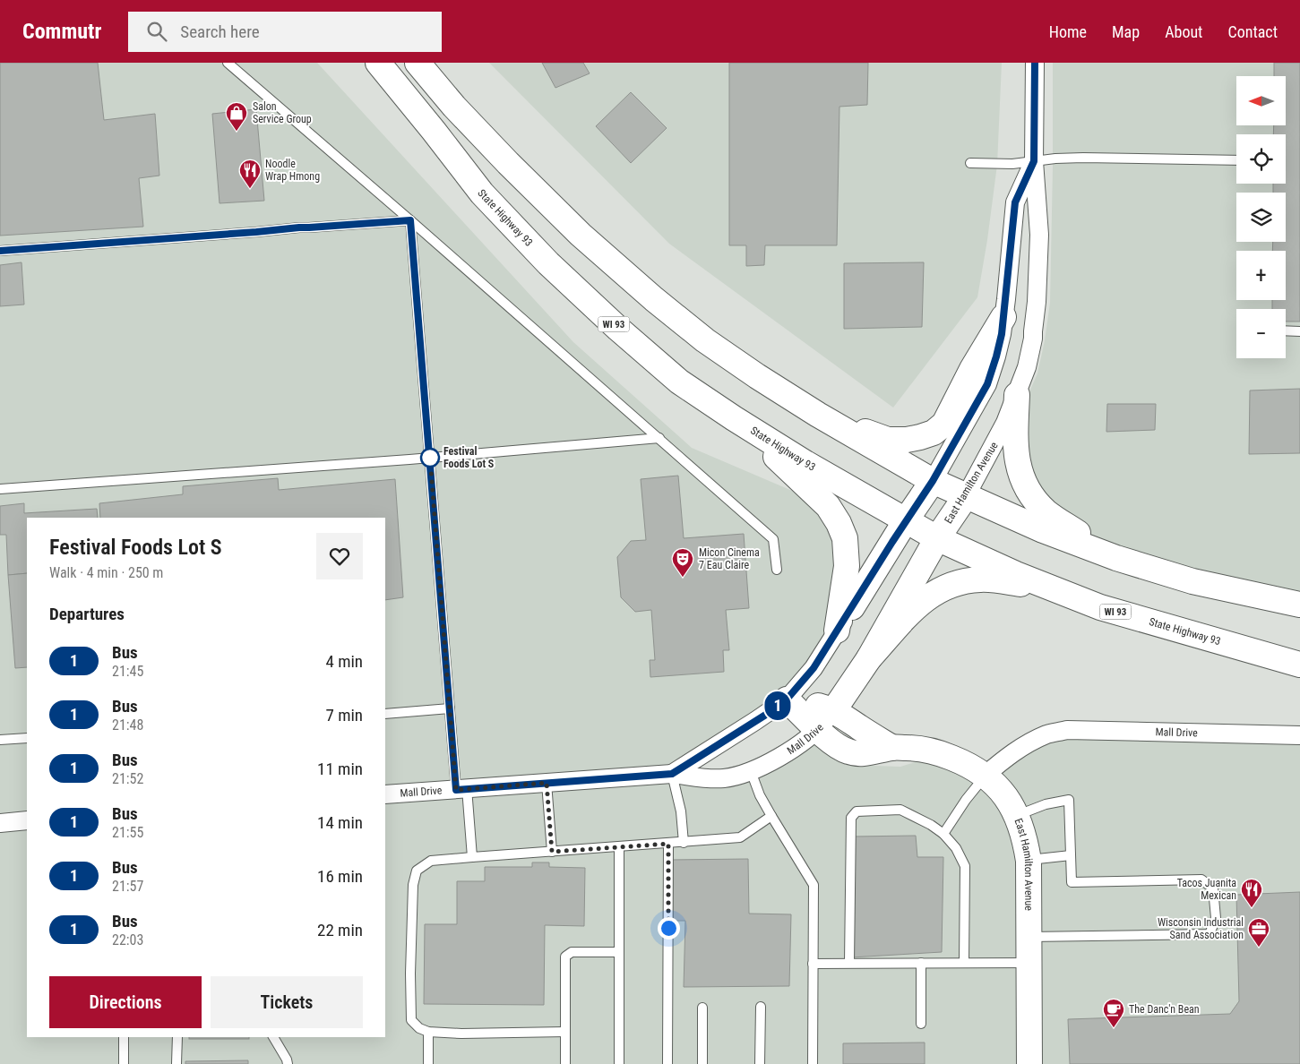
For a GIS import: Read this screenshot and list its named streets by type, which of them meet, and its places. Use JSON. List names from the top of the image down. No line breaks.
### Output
{"streets":{"main road":["State Highway 93","WI 93","East Hamilton Avenue","Mall Drive"]},"crossings":[["State Highway 93","East Hamilton Avenue"],["East Hamilton Avenue","Mall Drive"]],"places":{"shop":["Salon Service Group"],"restaurant":["Noodle Wrap Hmong","Tacos Juanita Mexican"],"other":["Festival Foods Lot S"],"theatre":["Micon Cinema 7 Eau Claire"],"office":["Wisconsin Industrial Sand Association"],"cafe":["The Danc'n Bean"]},"lines":["bus line 1"],"north":"left","page":{"header":"Commutr","search":"Search here","nav":["Home","Map","About","Contact"],"on_map":"1","map_buttons":["+","−"],"heading":[["Festival Foods Lot S","Walk · 4 min · 250 m"],"Departures"],"list":[{"mark":"1","name":"Bus","note":"21:45","value":"4 min"},{"mark":"1","name":"Bus","note":"21:48","value":"7 min"},{"mark":"1","name":"Bus","note":"21:52","value":"11 min"},{"mark":"1","name":"Bus","note":"21:55","value":"14 min"},{"mark":"1","name":"Bus","note":"21:57","value":"16 min"},{"mark":"1","name":"Bus","note":"22:03","value":"22 min"}],"buttons":["Directions","Tickets"]}}
